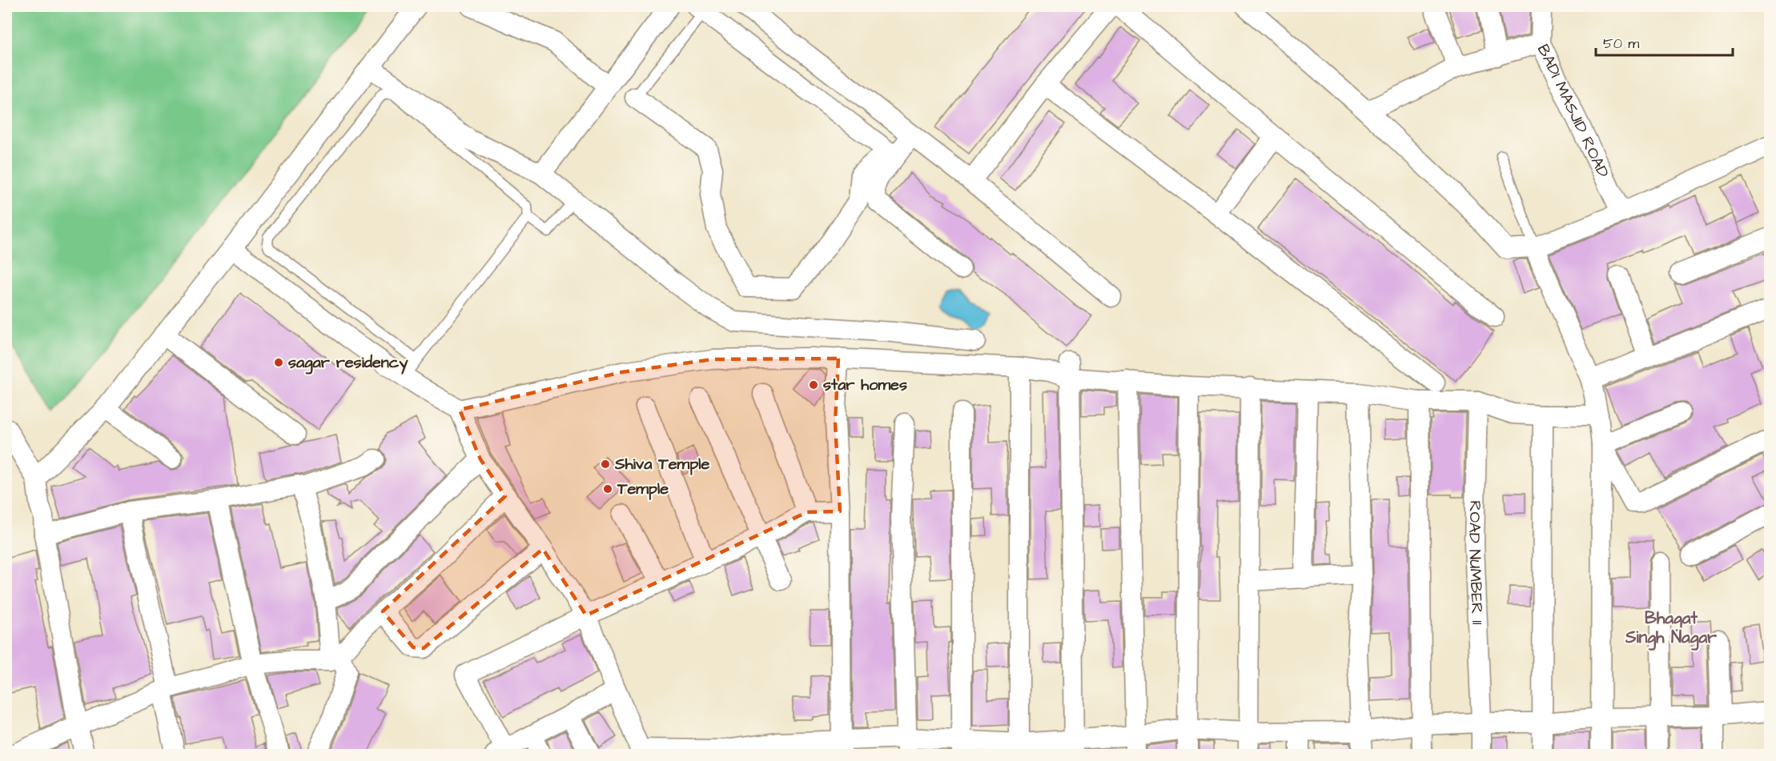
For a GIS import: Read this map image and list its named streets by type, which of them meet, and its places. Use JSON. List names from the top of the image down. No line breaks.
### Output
{"streets":{"street":["BADI MASJID ROAD","ROAD NUMBER 11"]},"districts":["Bhagat Singh Nagar"],"places":["sagar residency","star homes","Shiva Temple","Temple"],"scale_bar":"50 m"}
